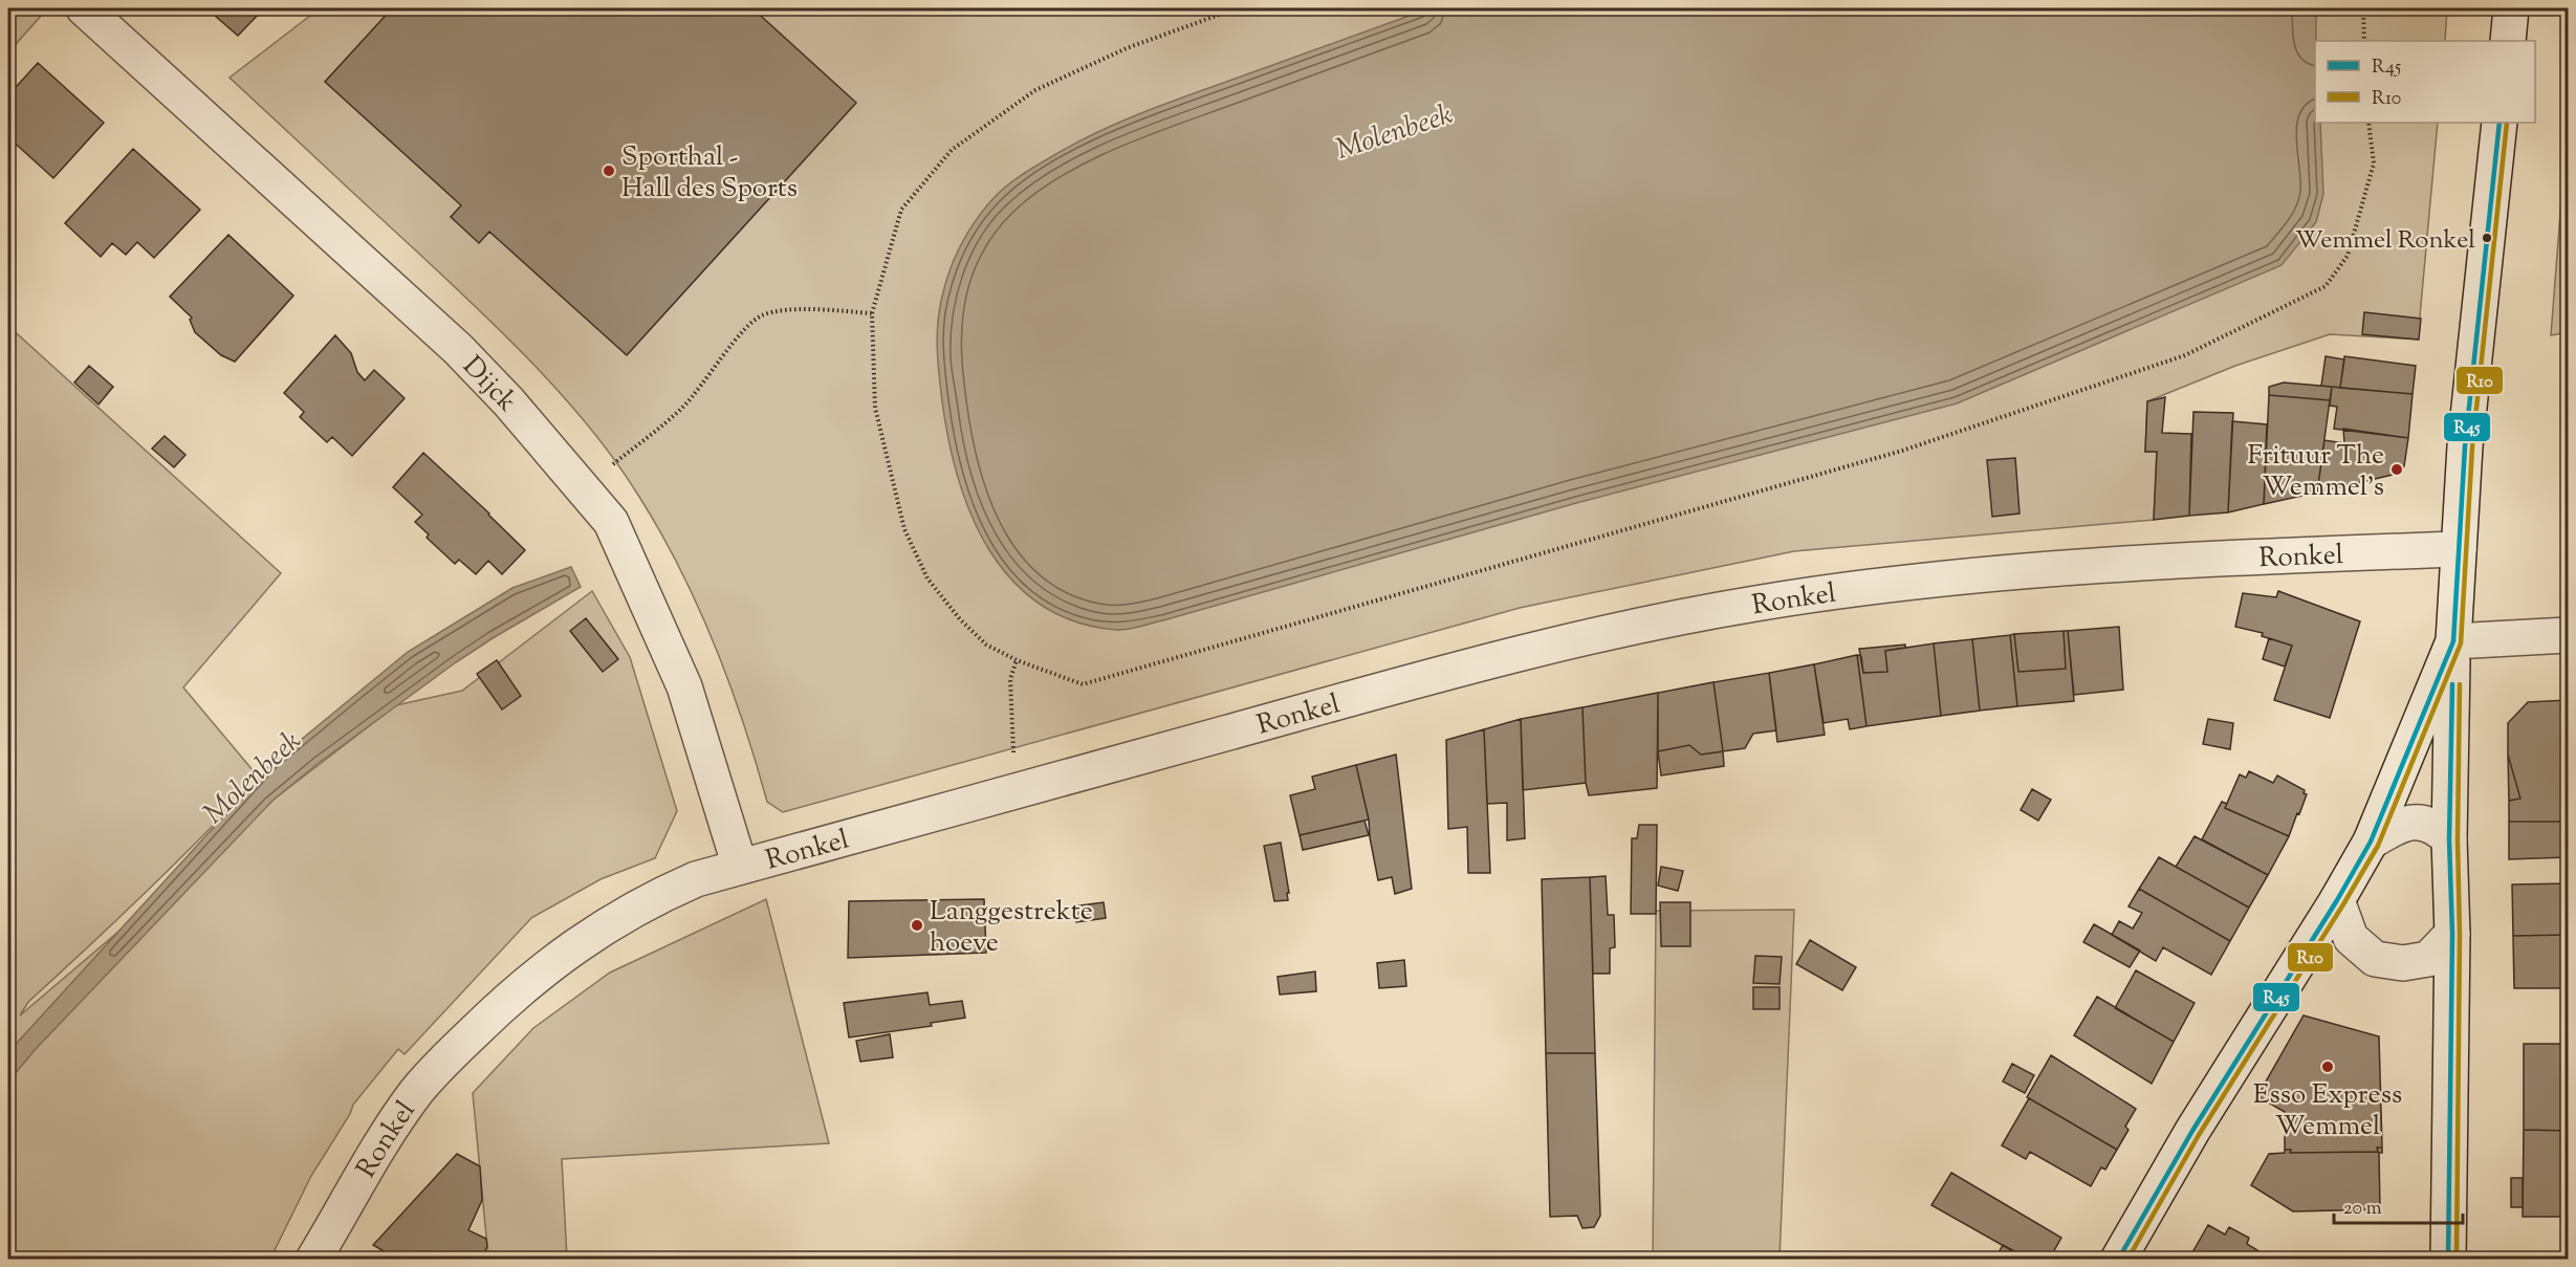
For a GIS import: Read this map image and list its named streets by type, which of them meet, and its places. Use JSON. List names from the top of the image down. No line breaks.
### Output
{"streets":{"street":["Dijck","Ronkel"]},"crossings":[["Dijck","Ronkel"]],"water":["Molenbeek"],"places":["Sporthal - Hall des Sports","Wemmel Ronkel","Frituur The Wemmel's","Langgestrekte hoeve","Esso Express Wemmel"],"lines":["transit line R45","transit line R10"],"legend":["R45","R10"],"scale_bar":"20 m"}
